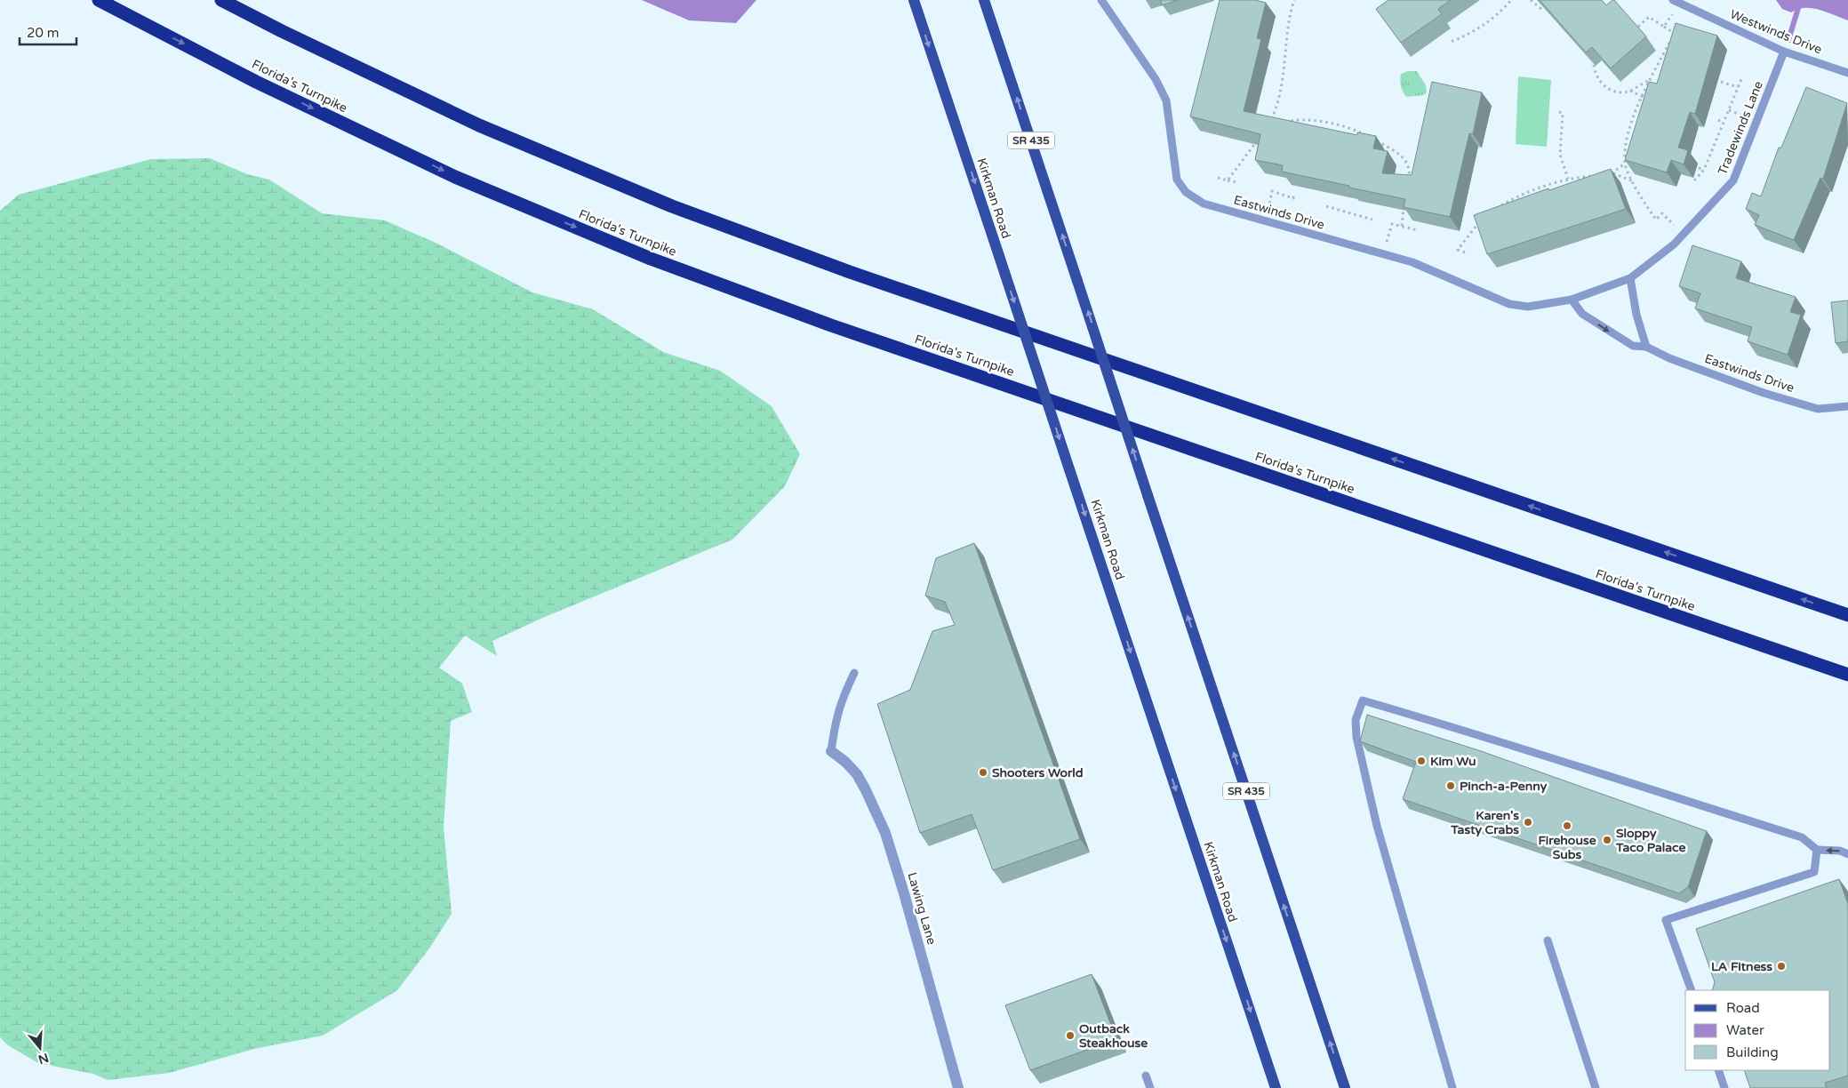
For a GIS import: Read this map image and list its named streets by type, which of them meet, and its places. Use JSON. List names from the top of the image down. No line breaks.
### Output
{"streets":{"highway":["Florida's Turnpike"],"main road":["SR 435","Kirkman Road"],"street":["Lawing Lane"],"lane":["Westwinds Drive","Tradewinds Lane","Eastwinds Drive"]},"crossings":[["Westwinds Drive","Tradewinds Lane"],["Tradewinds Lane","Eastwinds Drive"]],"places":["Kim Wu","Shooters World","Pinch-a-Penny","Karen's Tasty Crabs","Firehouse Subs","Sloppy Taco Palace","LA Fitness","Outback Steakhouse"],"legend":["Road","Water","Building"],"scale_bar":"20 m","north":"bottom"}
